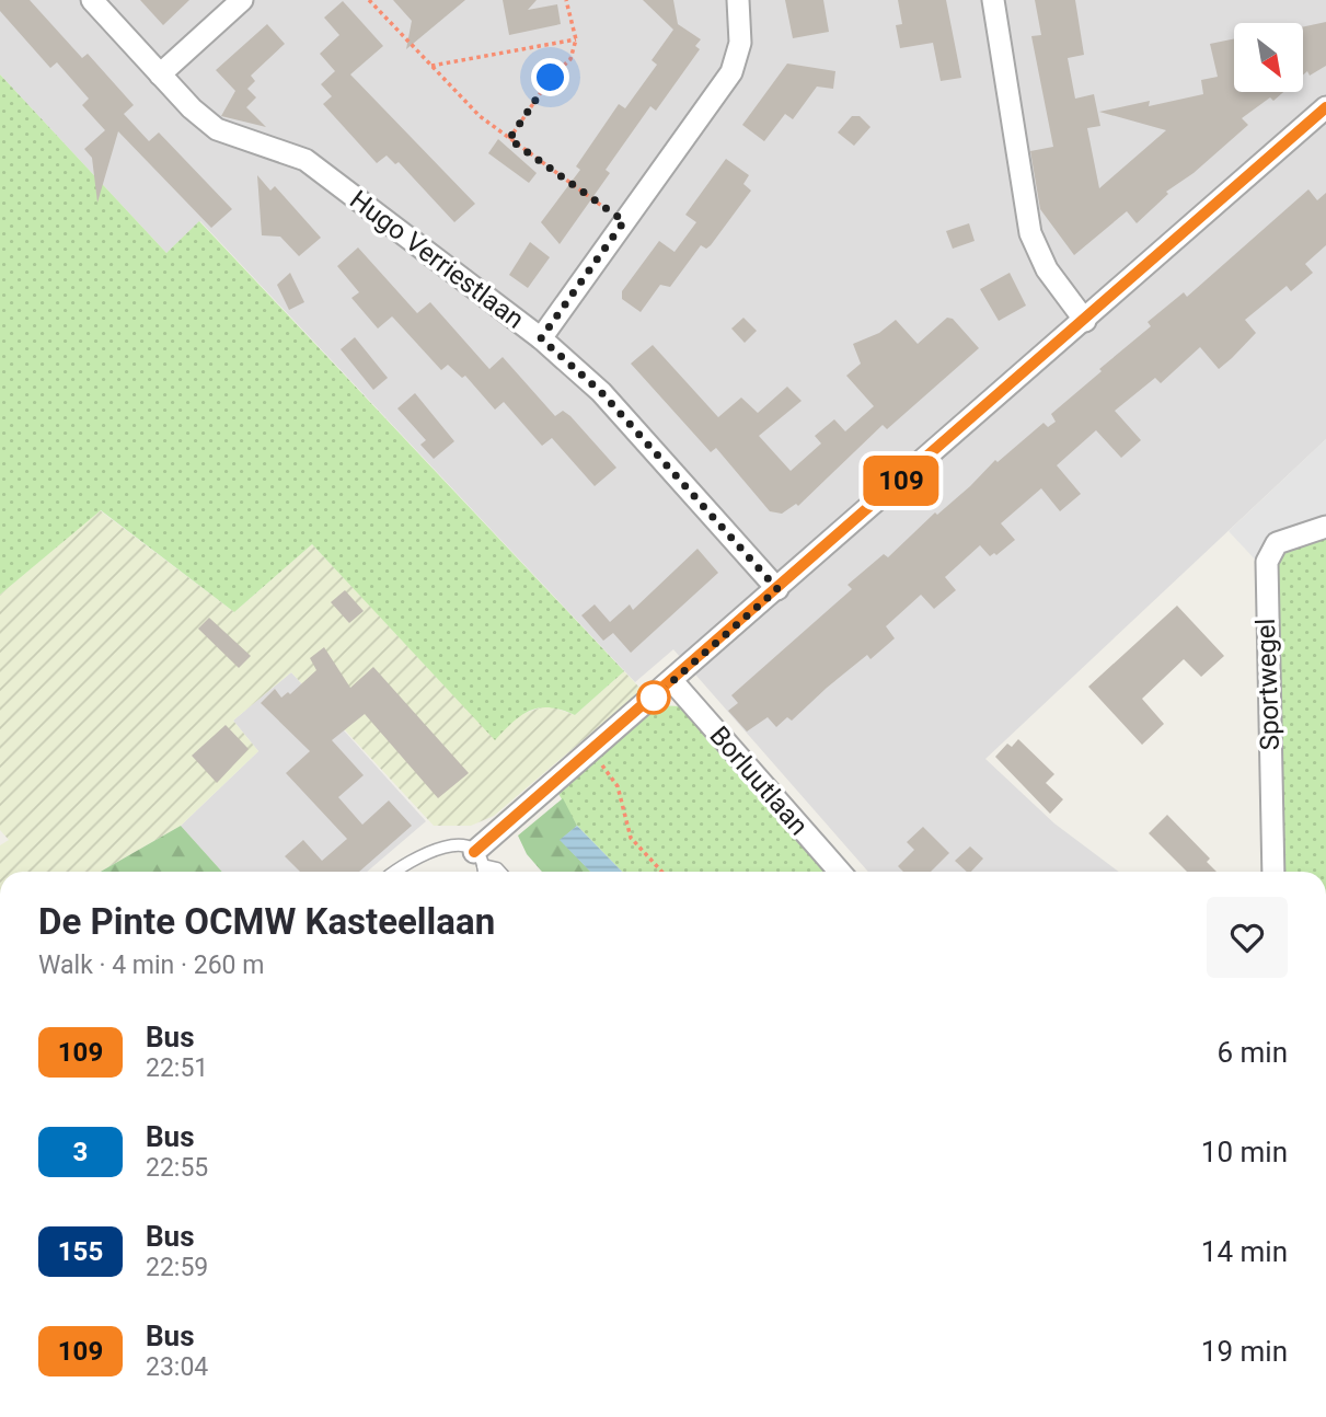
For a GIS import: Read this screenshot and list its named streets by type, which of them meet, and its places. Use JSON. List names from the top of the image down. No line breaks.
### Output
{"streets":{"street":["Hugo Verriestlaan","Sportwegel","Borluutlaan"]},"lines":["bus line 109"],"north":"bottom right","page":{"on_map":"109","heading":["De Pinte OCMW Kasteellaan","Walk · 4 min · 260 m"],"list":[{"mark":"109","name":"Bus","note":"22:51","value":"6 min"},{"mark":"3","name":"Bus","note":"22:55","value":"10 min"},{"mark":"155","name":"Bus","note":"22:59","value":"14 min"},{"mark":"109","name":"Bus","note":"23:04","value":"19 min"}]}}
